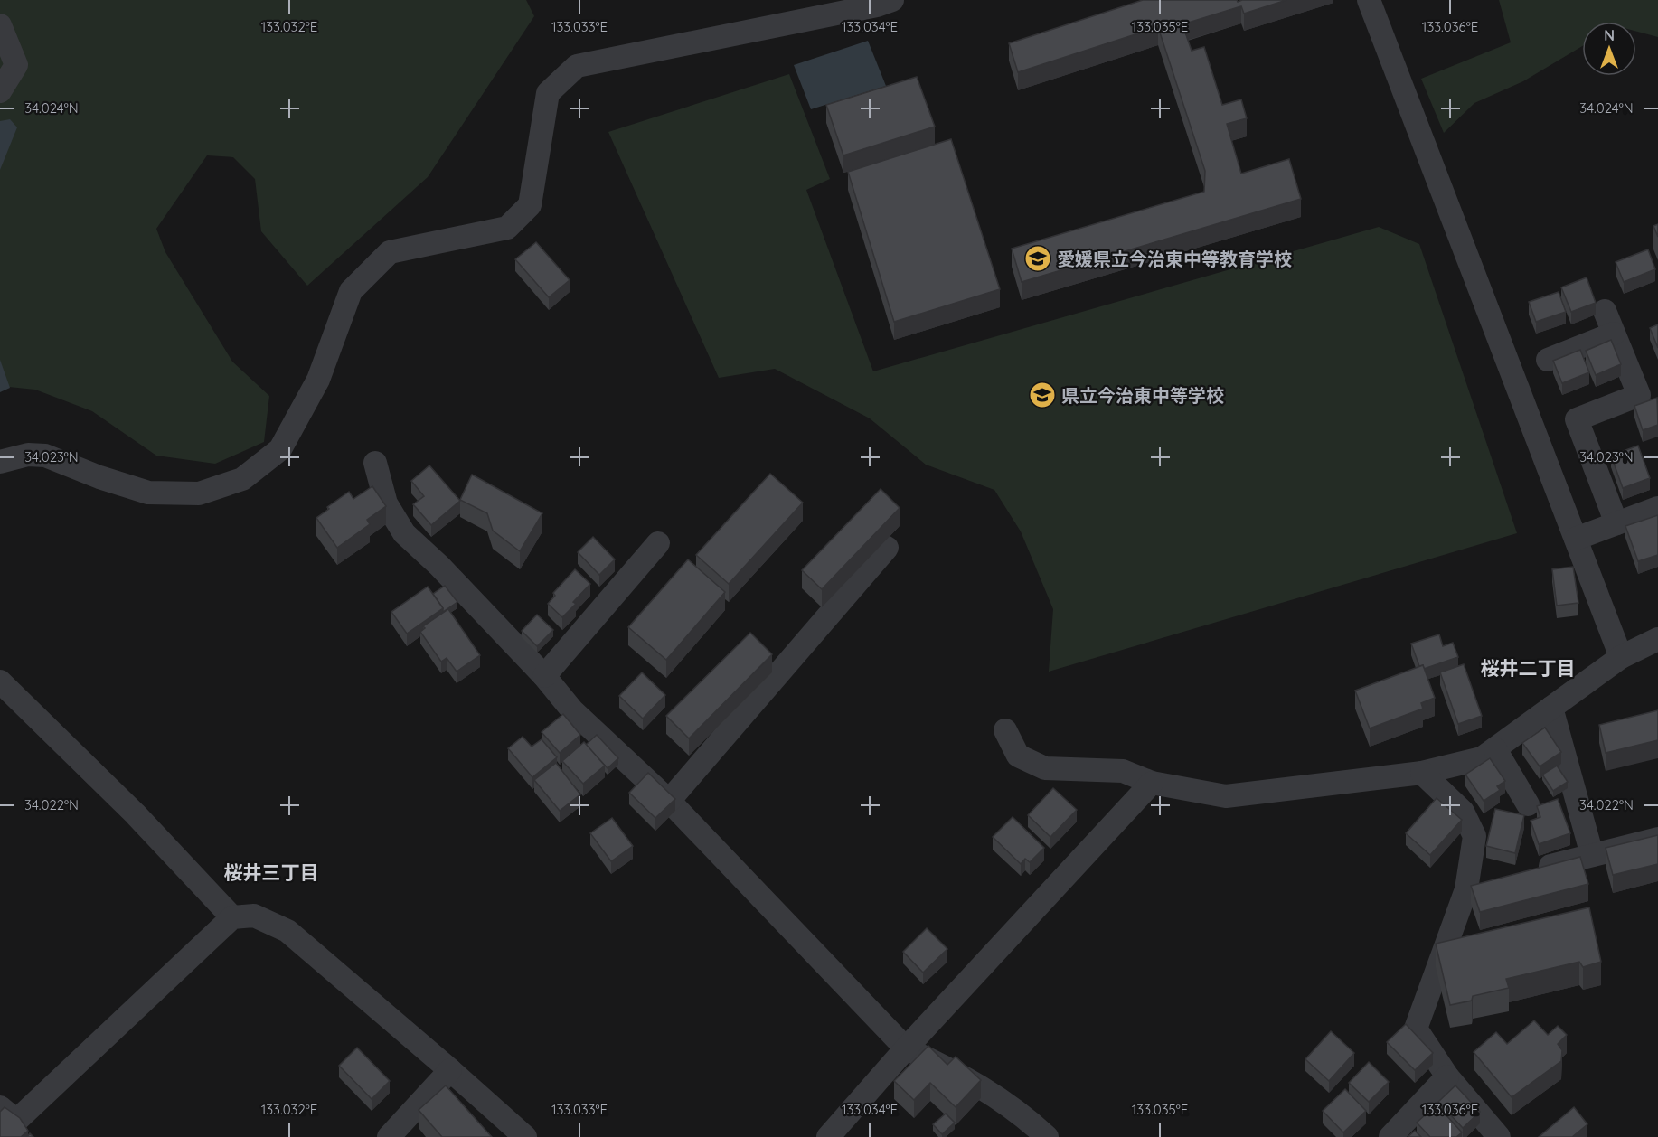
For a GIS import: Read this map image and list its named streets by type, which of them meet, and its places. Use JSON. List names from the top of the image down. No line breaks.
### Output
{"districts":["桜井二丁目","桜井三丁目"],"places":{"school or university":["愛媛県立今治東中等教育学校","県立今治東中等学校"]},"north":"top","coordinates":["133.032°E","133.033°E","133.034°E","133.035°E","133.036°E","34.024°N","34.023°N","34.022°N"]}
